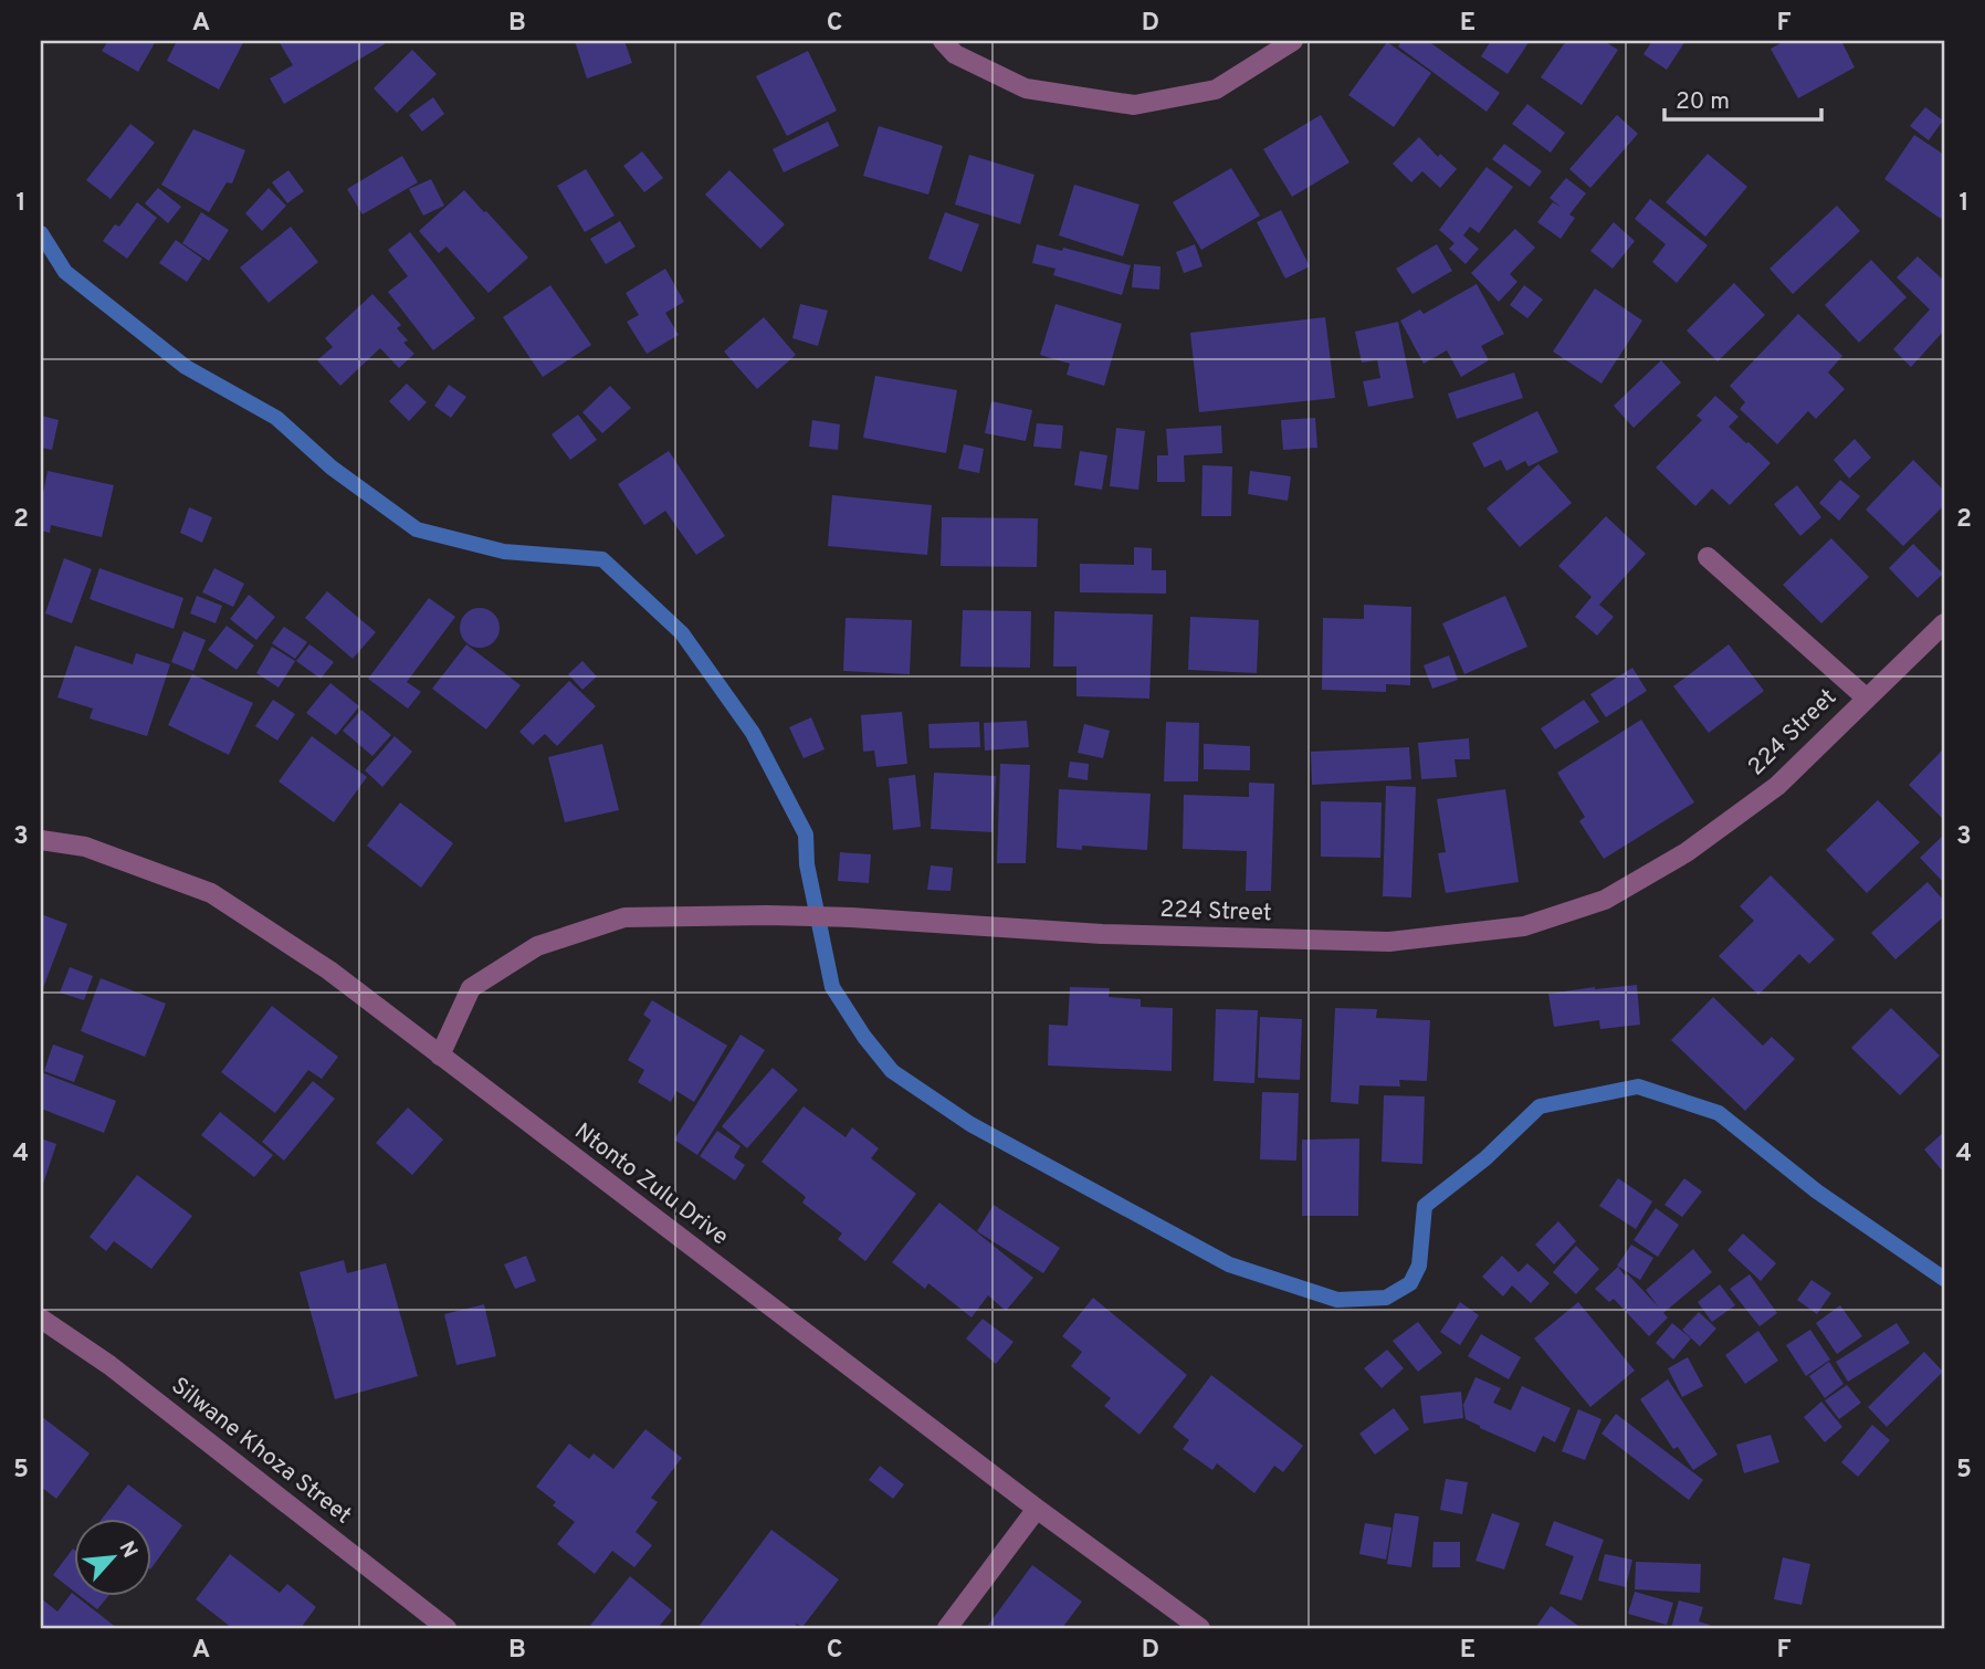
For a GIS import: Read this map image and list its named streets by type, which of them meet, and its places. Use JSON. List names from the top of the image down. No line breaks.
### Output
{"streets":{"street":["224 Street","Ntonto Zulu Drive","Silwane Khoza Street"]},"crossings":[["224 Street","Ntonto Zulu Drive"]],"scale_bar":"20 m","north":"top right","grid":{"columns":["A","B","C","D","E","F"],"rows":["1","2","3","4","5"]}}
